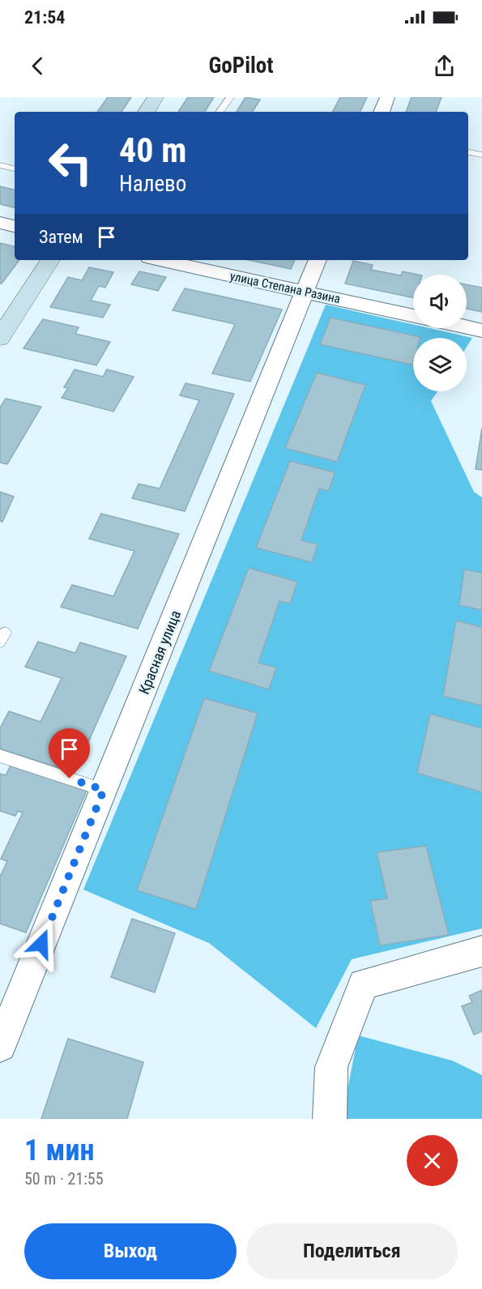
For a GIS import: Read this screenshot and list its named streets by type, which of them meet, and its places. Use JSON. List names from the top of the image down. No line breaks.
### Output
{"streets":{"street":["улица Степана Разина","Красная улица"]},"crossings":[["улица Степана Разина","Красная улица"]],"page":{"status":"21:54","header":"GoPilot","turn":["40 m","Налево"],"then":"Затем","heading":["1 мин","50 m · 21:55"],"buttons":["Выход","Поделиться"]}}
